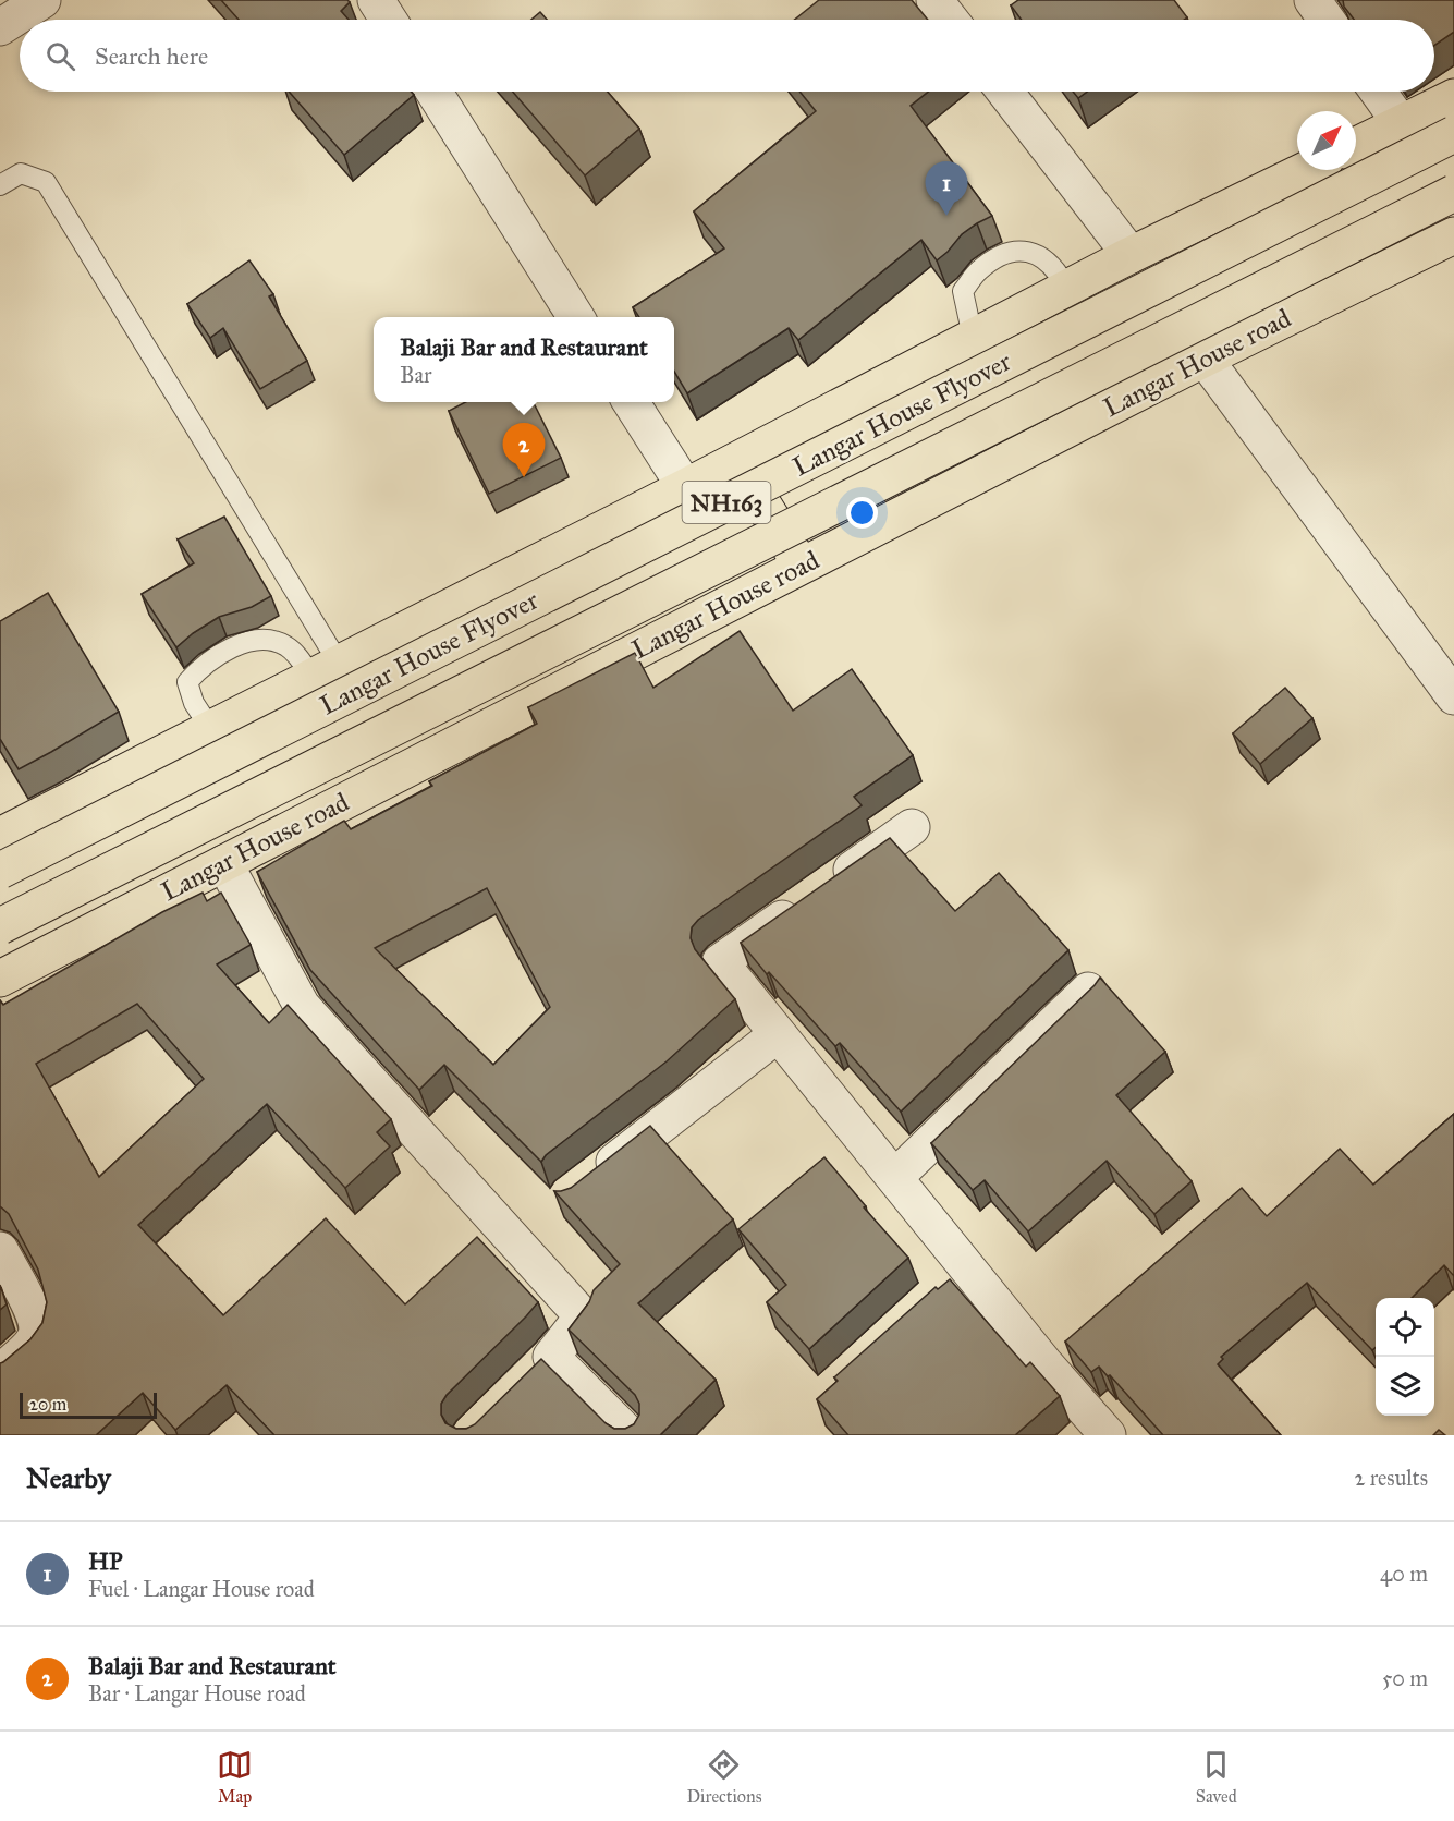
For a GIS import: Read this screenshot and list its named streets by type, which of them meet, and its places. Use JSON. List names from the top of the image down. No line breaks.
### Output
{"streets":{"main road":["Langar House road","Langar House Flyover","NH163"]},"scale_bar":"20 m","north":"top right","page":{"search":"Search here","pins":["1","2"],"popup":["Balaji Bar and Restaurant","Bar"],"scale":"20 m","heading":["Nearby","2 results"],"list":[{"mark":"1","name":"HP","note":"Fuel · Langar House road","value":"40 m"},{"mark":"2","name":"Balaji Bar and Restaurant","note":"Bar · Langar House road","value":"50 m"}],"nav":["Map","Directions","Saved"]}}
